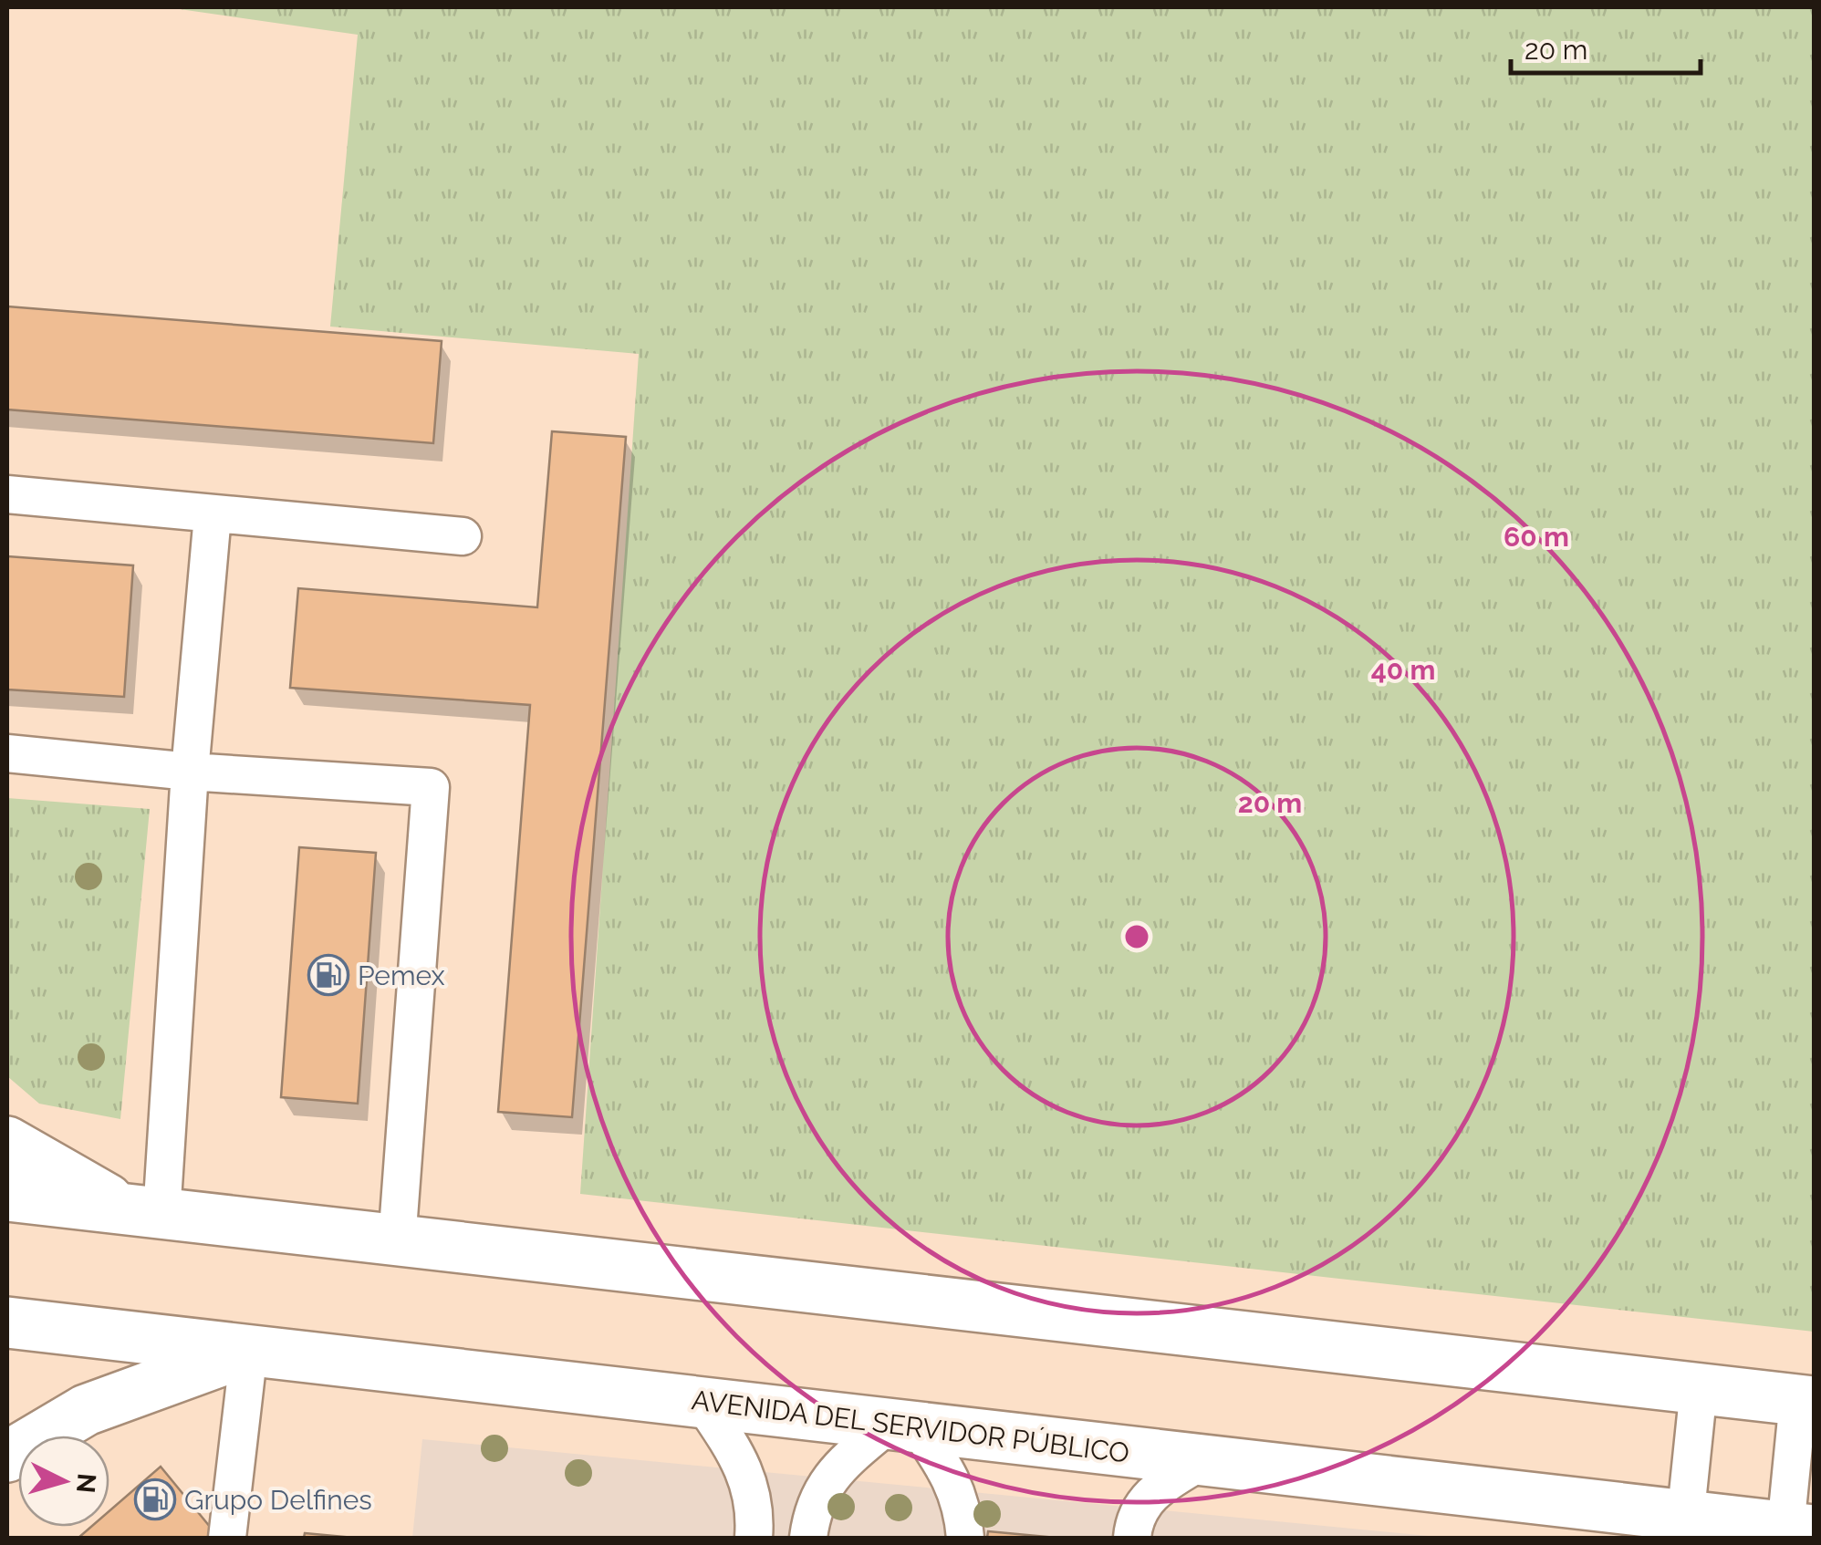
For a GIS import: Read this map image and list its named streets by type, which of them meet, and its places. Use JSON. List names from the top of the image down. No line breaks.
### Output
{"streets":{"street":["AVENIDA DEL SERVIDOR PÚBLICO"]},"places":{"fuel station":["Pemex","Grupo Delfines"]},"scale_bar":"20 m","north":"right","rings":["60 m","40 m","20 m"]}
